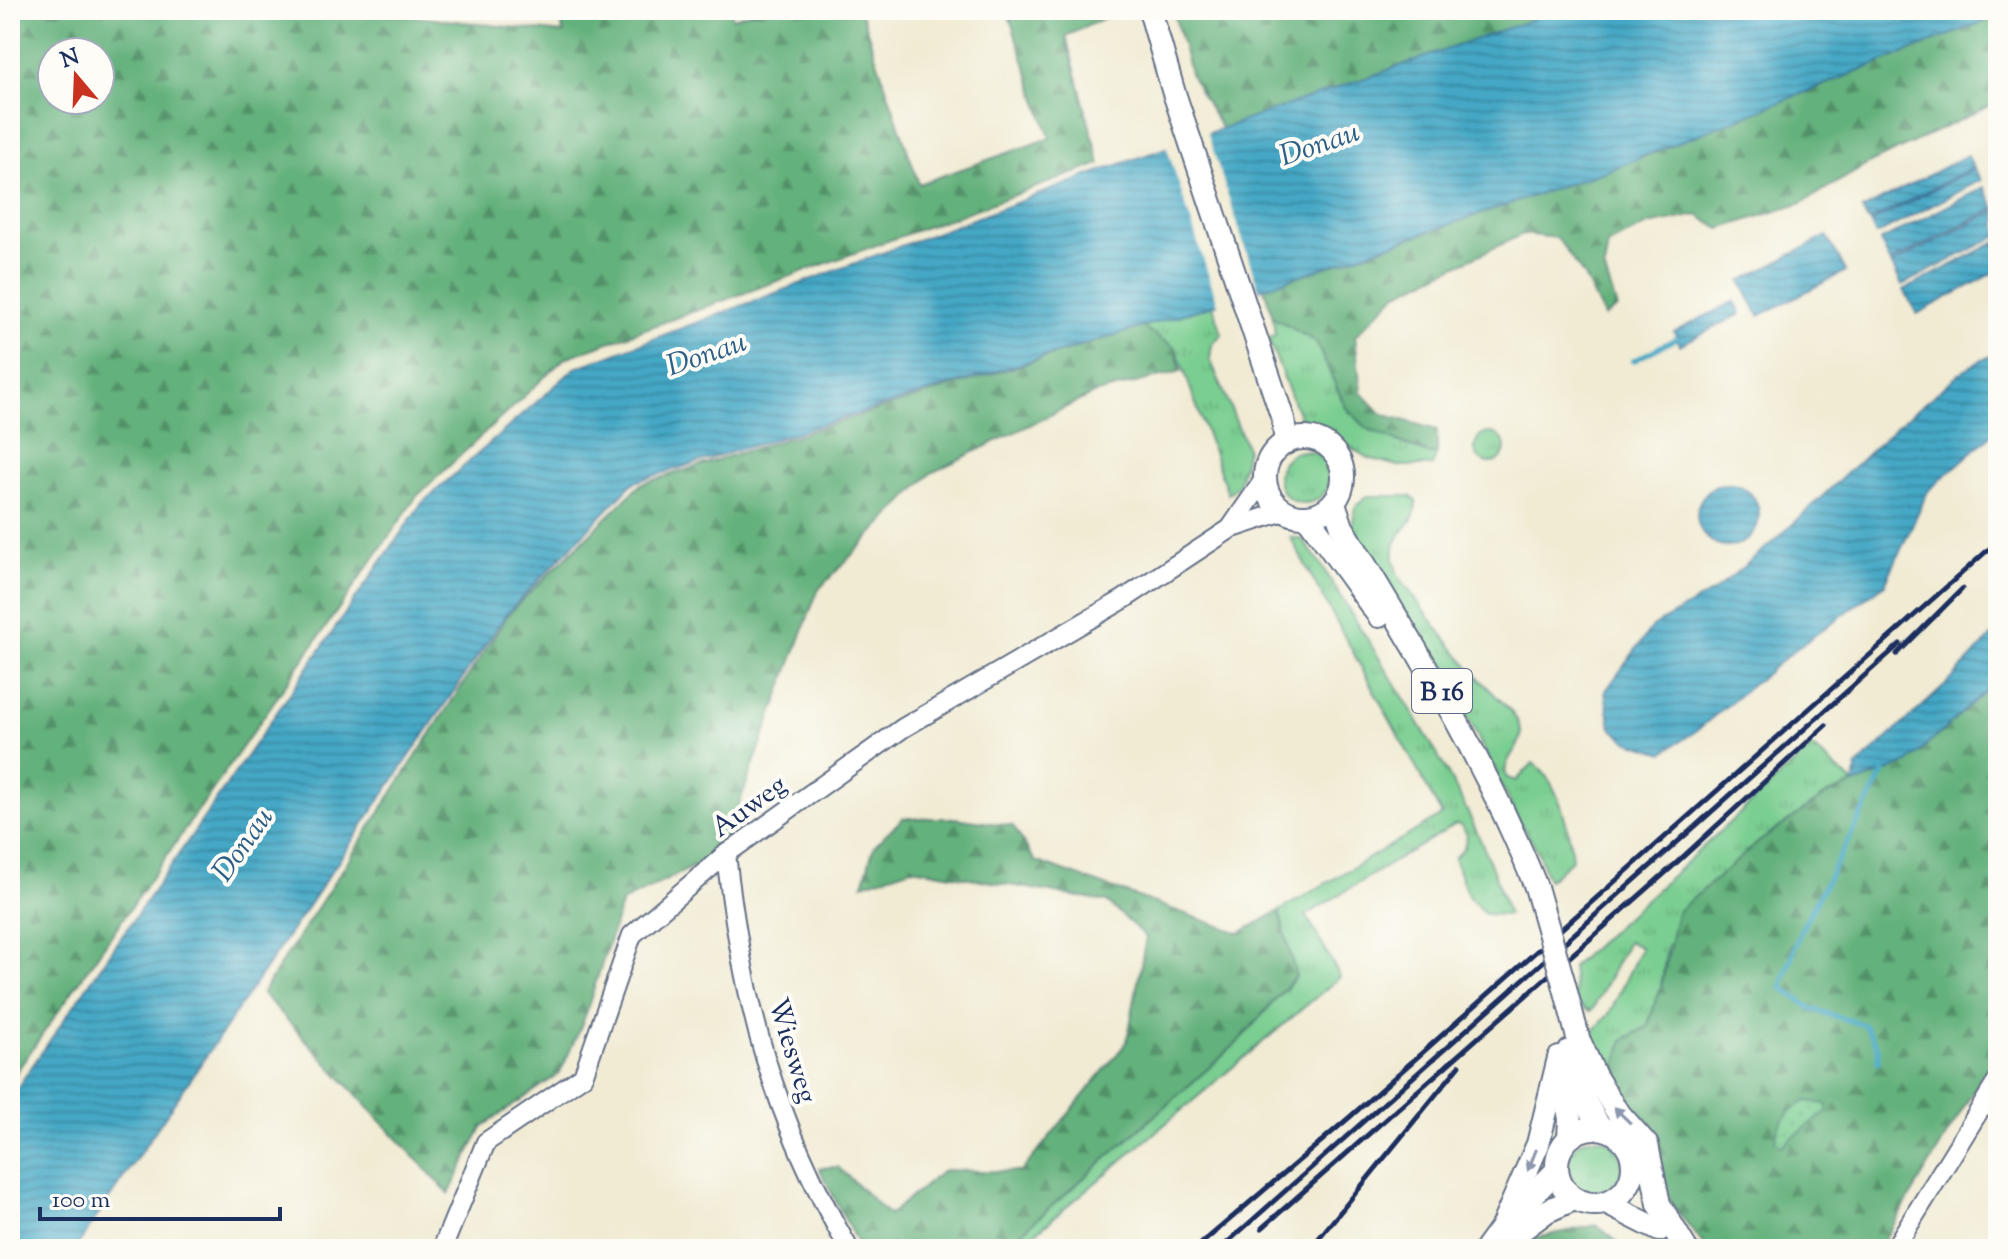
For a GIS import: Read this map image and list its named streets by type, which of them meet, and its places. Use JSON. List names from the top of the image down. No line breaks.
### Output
{"streets":{"main road":["B 16"],"street":["Auweg","Wiesweg"]},"crossings":[["B 16","Auweg"],["Auweg","Wiesweg"]],"water":["Donau"],"scale_bar":"100 m","north":"top"}
